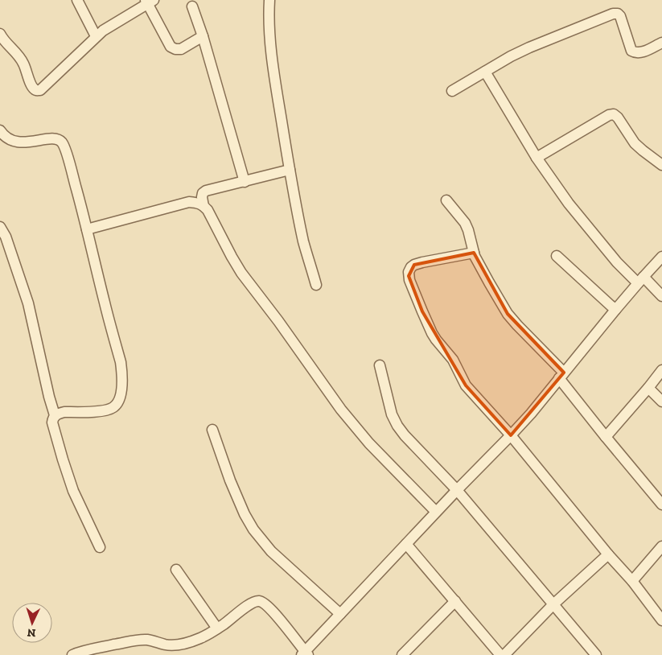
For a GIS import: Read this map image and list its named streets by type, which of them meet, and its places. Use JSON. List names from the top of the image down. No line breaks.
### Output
{"north":"bottom"}
